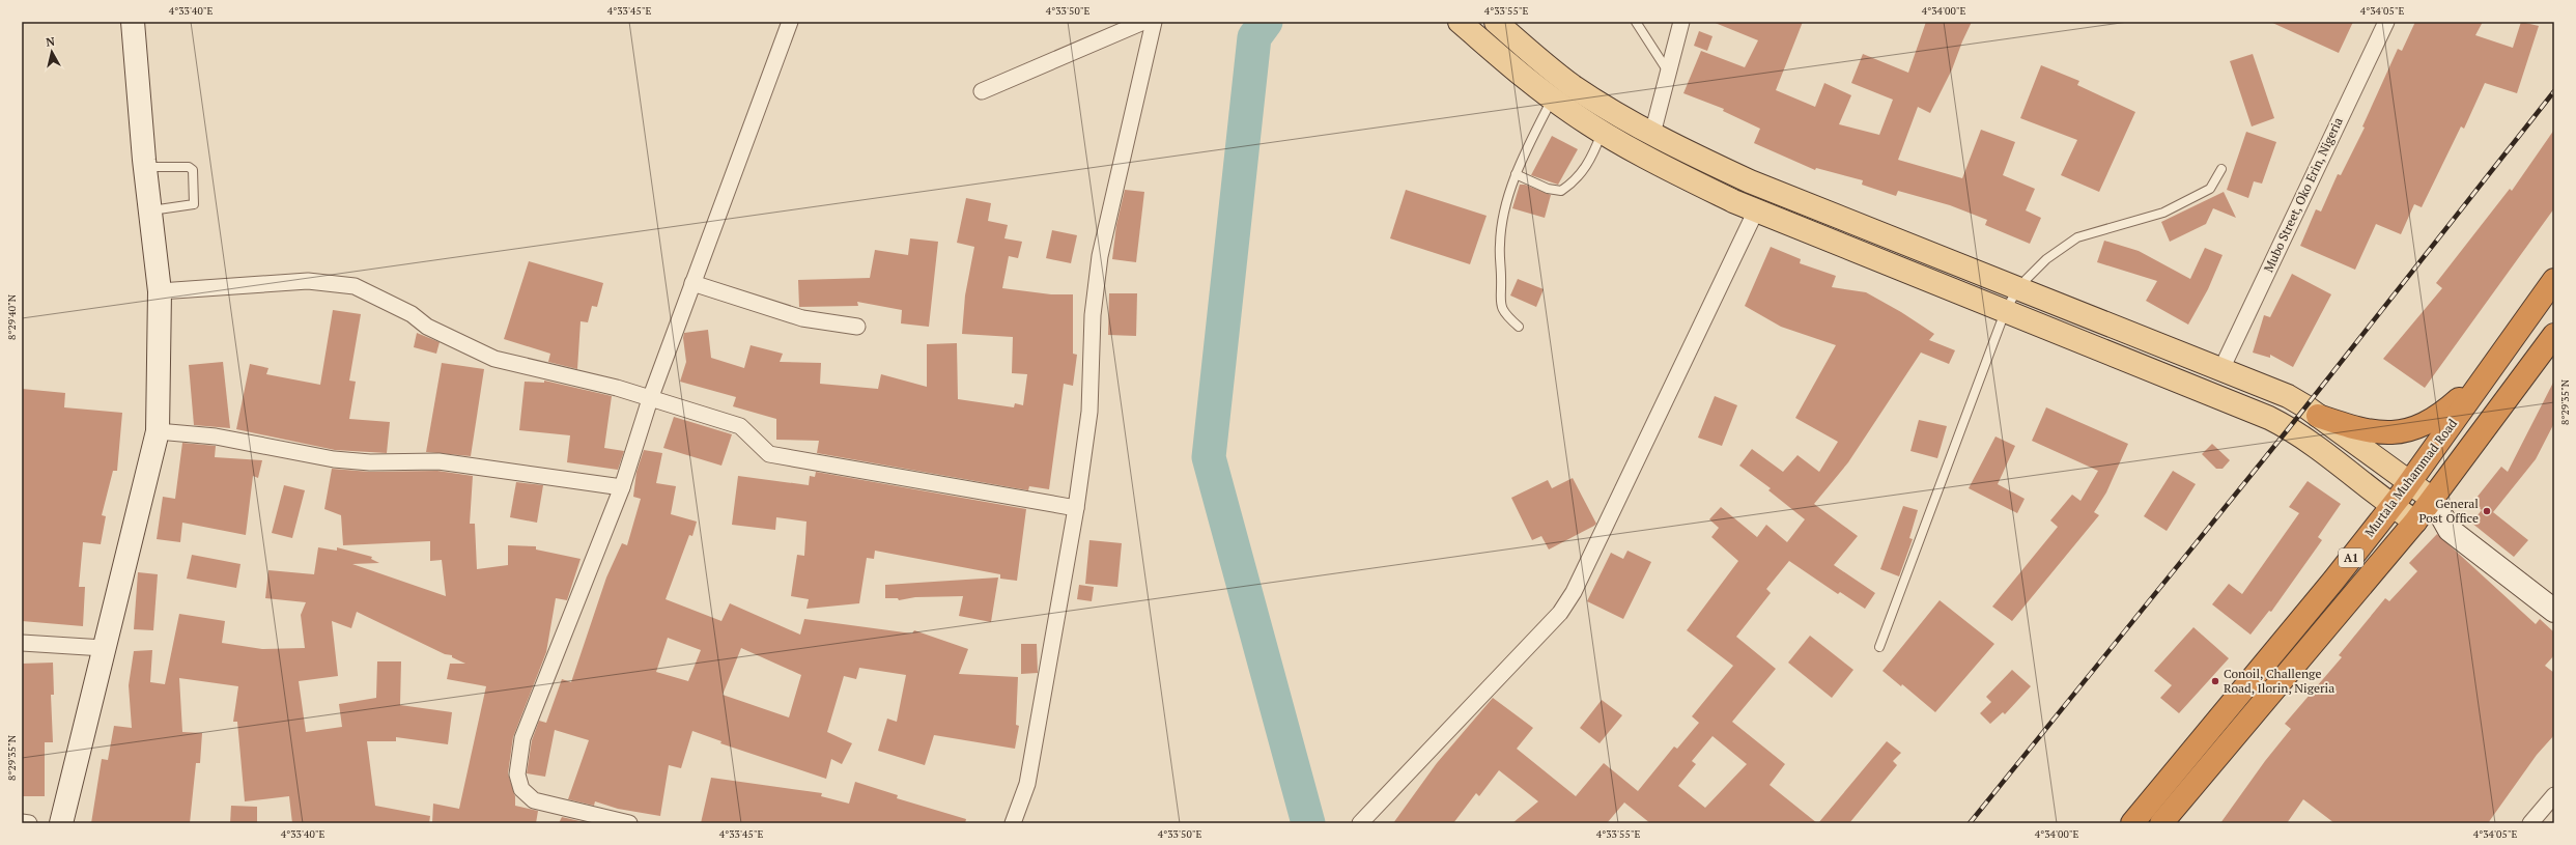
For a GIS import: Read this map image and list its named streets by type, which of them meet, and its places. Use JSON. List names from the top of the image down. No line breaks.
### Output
{"streets":{"highway":["Murtala Muhammad Road","A1"],"street":["Mubo Street, Oko Erin, Nigeria"]},"places":["General Post Office","Conoil, Challenge Road, Ilorin, Nigeria"],"north":"top","coordinates":["4°33'40\"E","4°33'45\"E","4°33'50\"E","4°33'55\"E","4°34'00\"E","4°34'05\"E","8°29'40\"N","8°29'35\"N"]}
